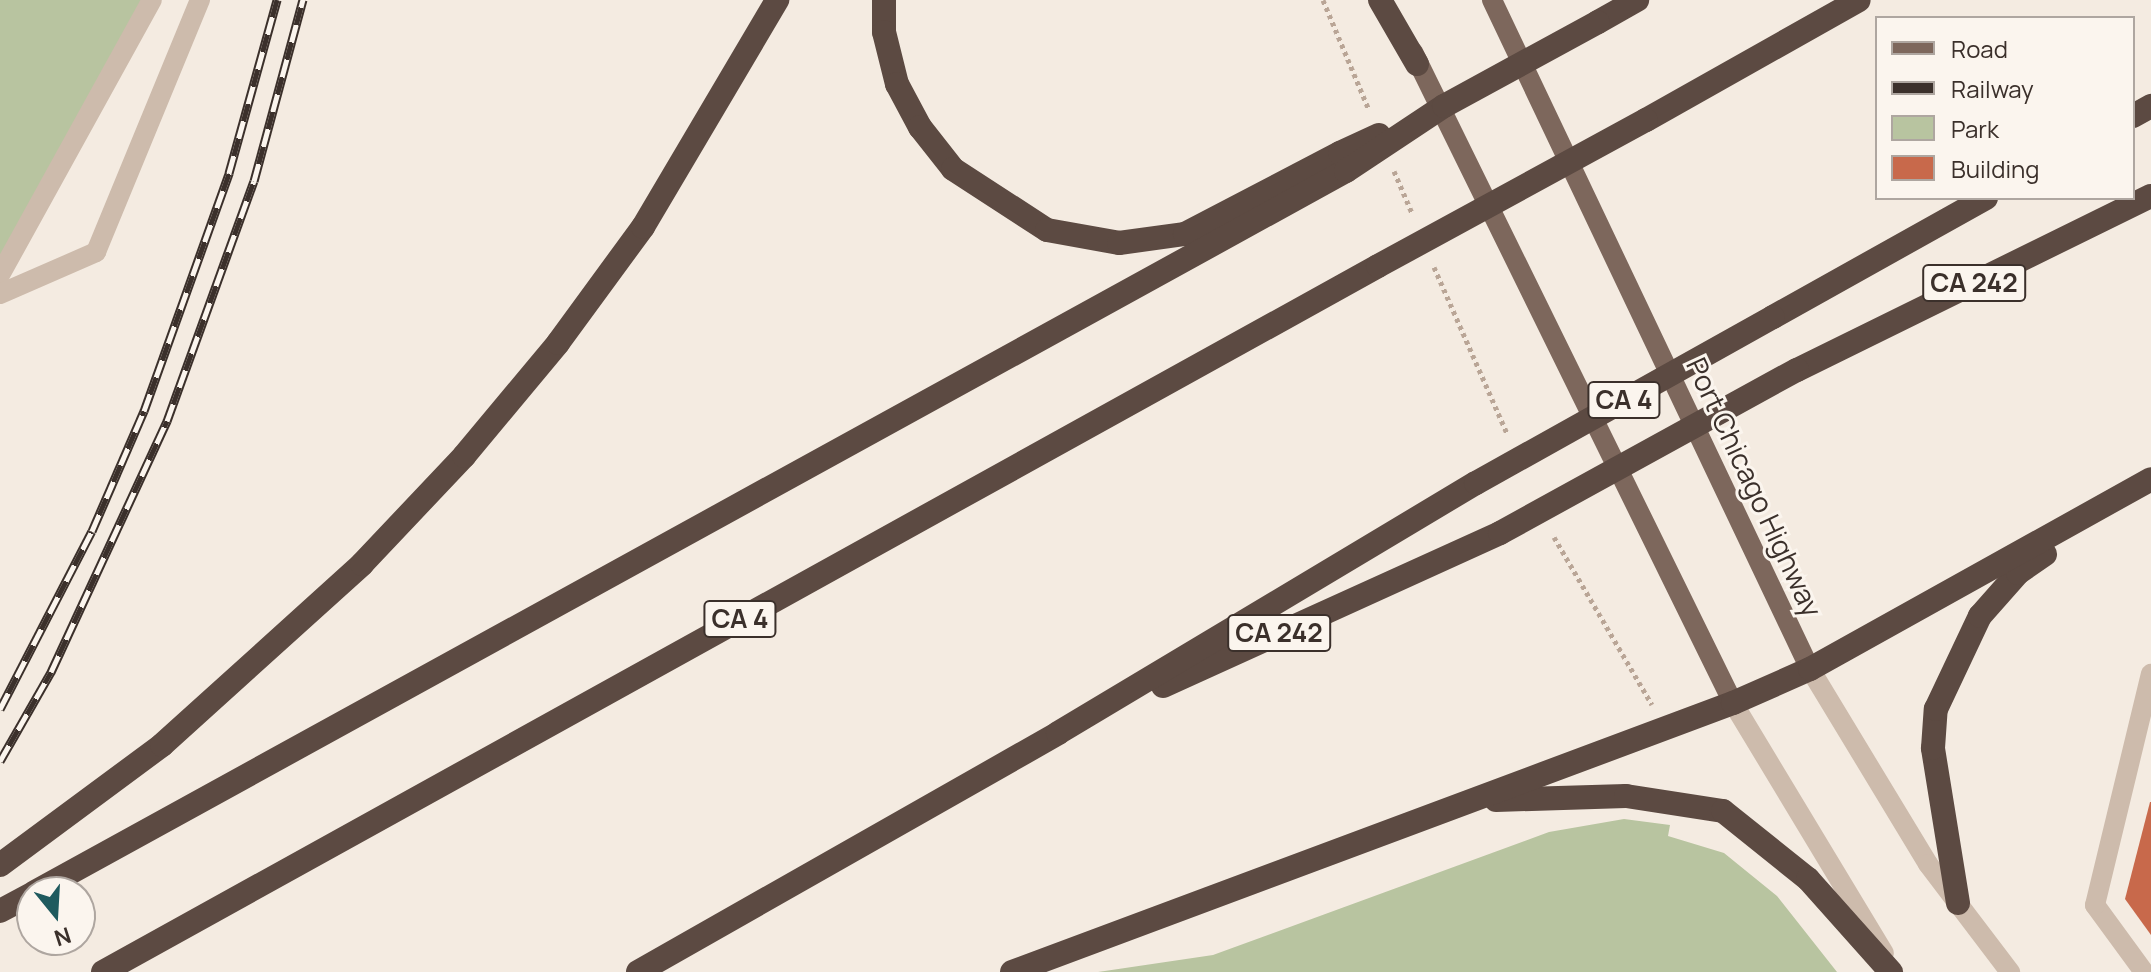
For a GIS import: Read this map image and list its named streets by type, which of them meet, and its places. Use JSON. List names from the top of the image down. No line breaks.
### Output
{"streets":{"highway":["CA 242","CA 4"],"main road":["Port Chicago Highway"]},"crossings":[["CA 242","CA 4"]],"legend":["Road","Railway","Park","Building"],"north":"bottom"}
